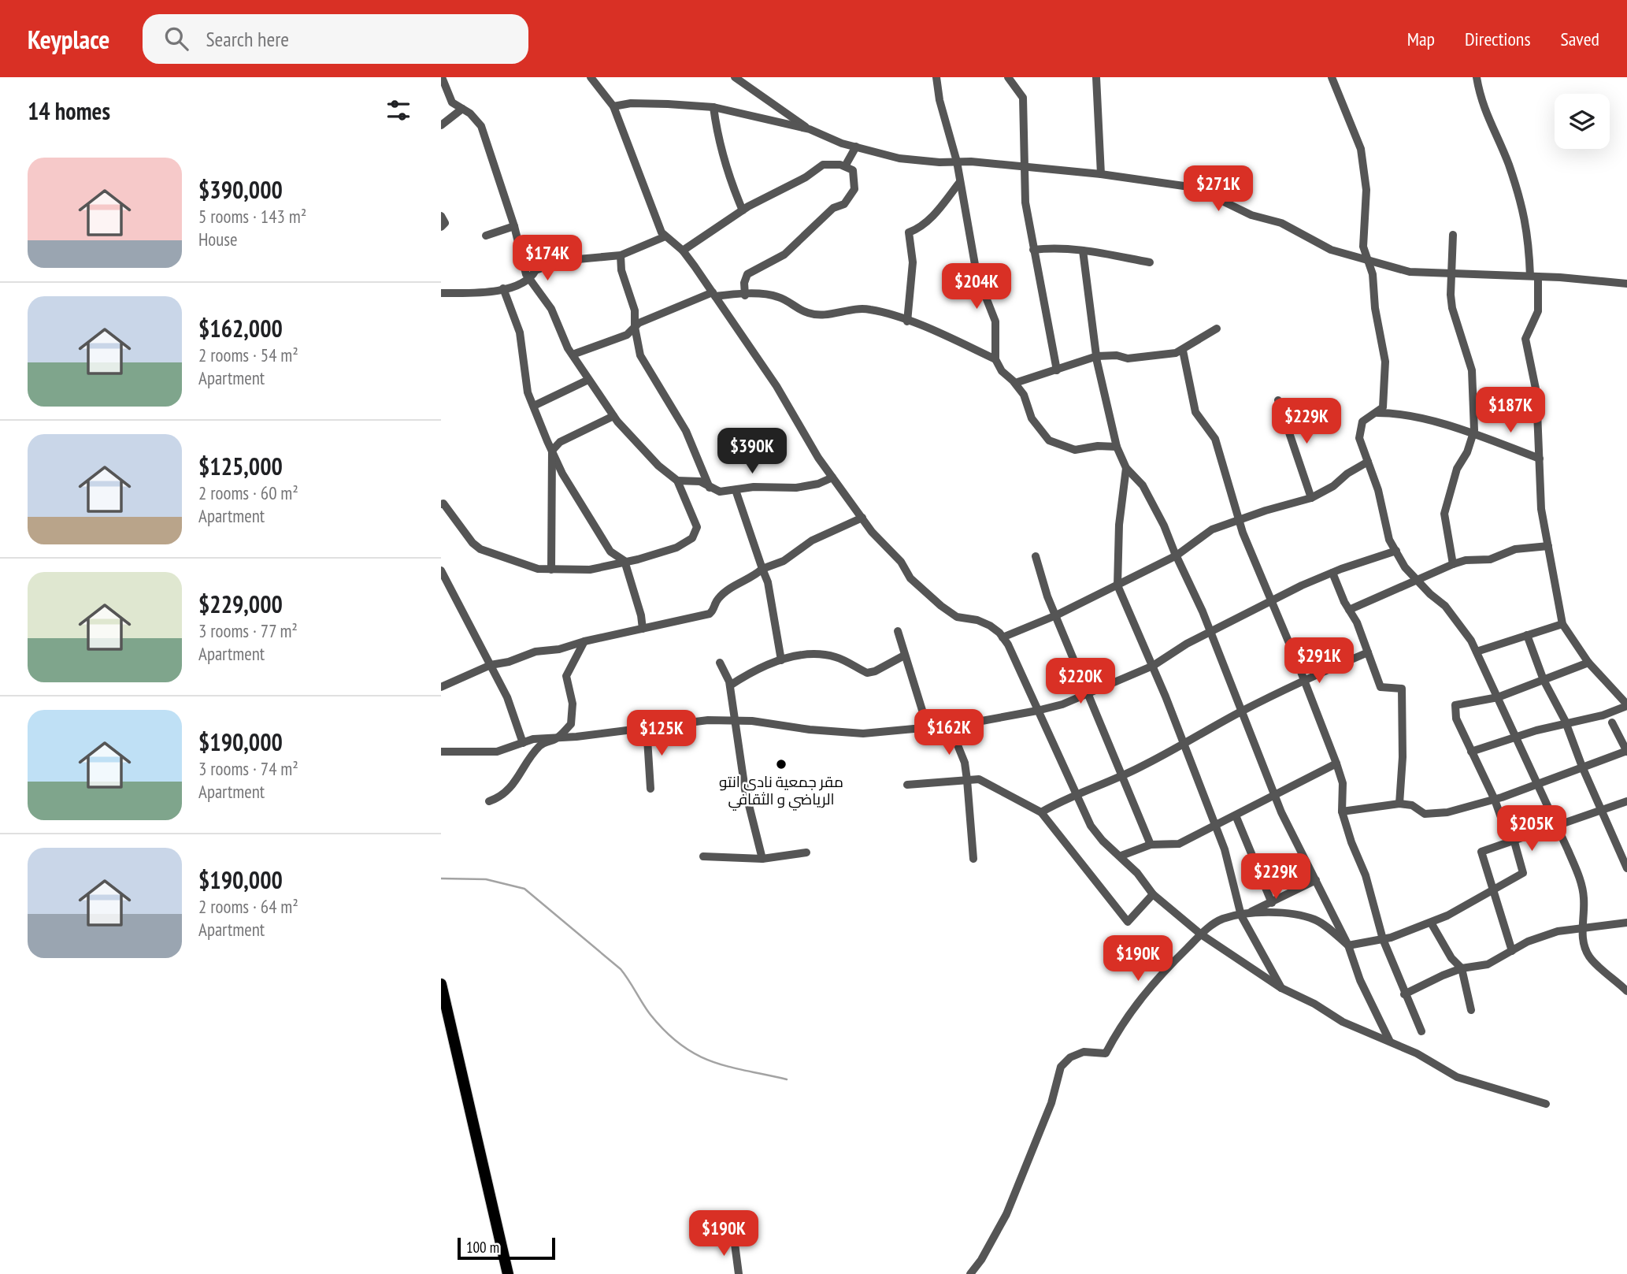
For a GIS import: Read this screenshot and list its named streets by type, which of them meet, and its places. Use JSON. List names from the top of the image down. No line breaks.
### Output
{"places":["مقر جمعية نادي انتو الرياضي و الثقافي"],"scale_bar":"100 m","page":{"header":"Keyplace","search":"Search here","nav":["Map","Directions","Saved"],"heading":"14 homes","list":[{"name":"$390,000","note":"5 rooms · 143 m² · House"},{"name":"$162,000","note":"2 rooms · 54 m² · Apartment"},{"name":"$125,000","note":"2 rooms · 60 m² · Apartment"},{"name":"$229,000","note":"3 rooms · 77 m² · Apartment"},{"name":"$190,000","note":"3 rooms · 74 m² · Apartment"},{"name":"$190,000","note":"2 rooms · 64 m² · Apartment"}],"price":["$271K","$174K","$204K","$187K","$229K","$390K","$291K","$220K","$162K","$125K","$205K","$229K","$190K","$190K"],"scale":"100 m"}}
